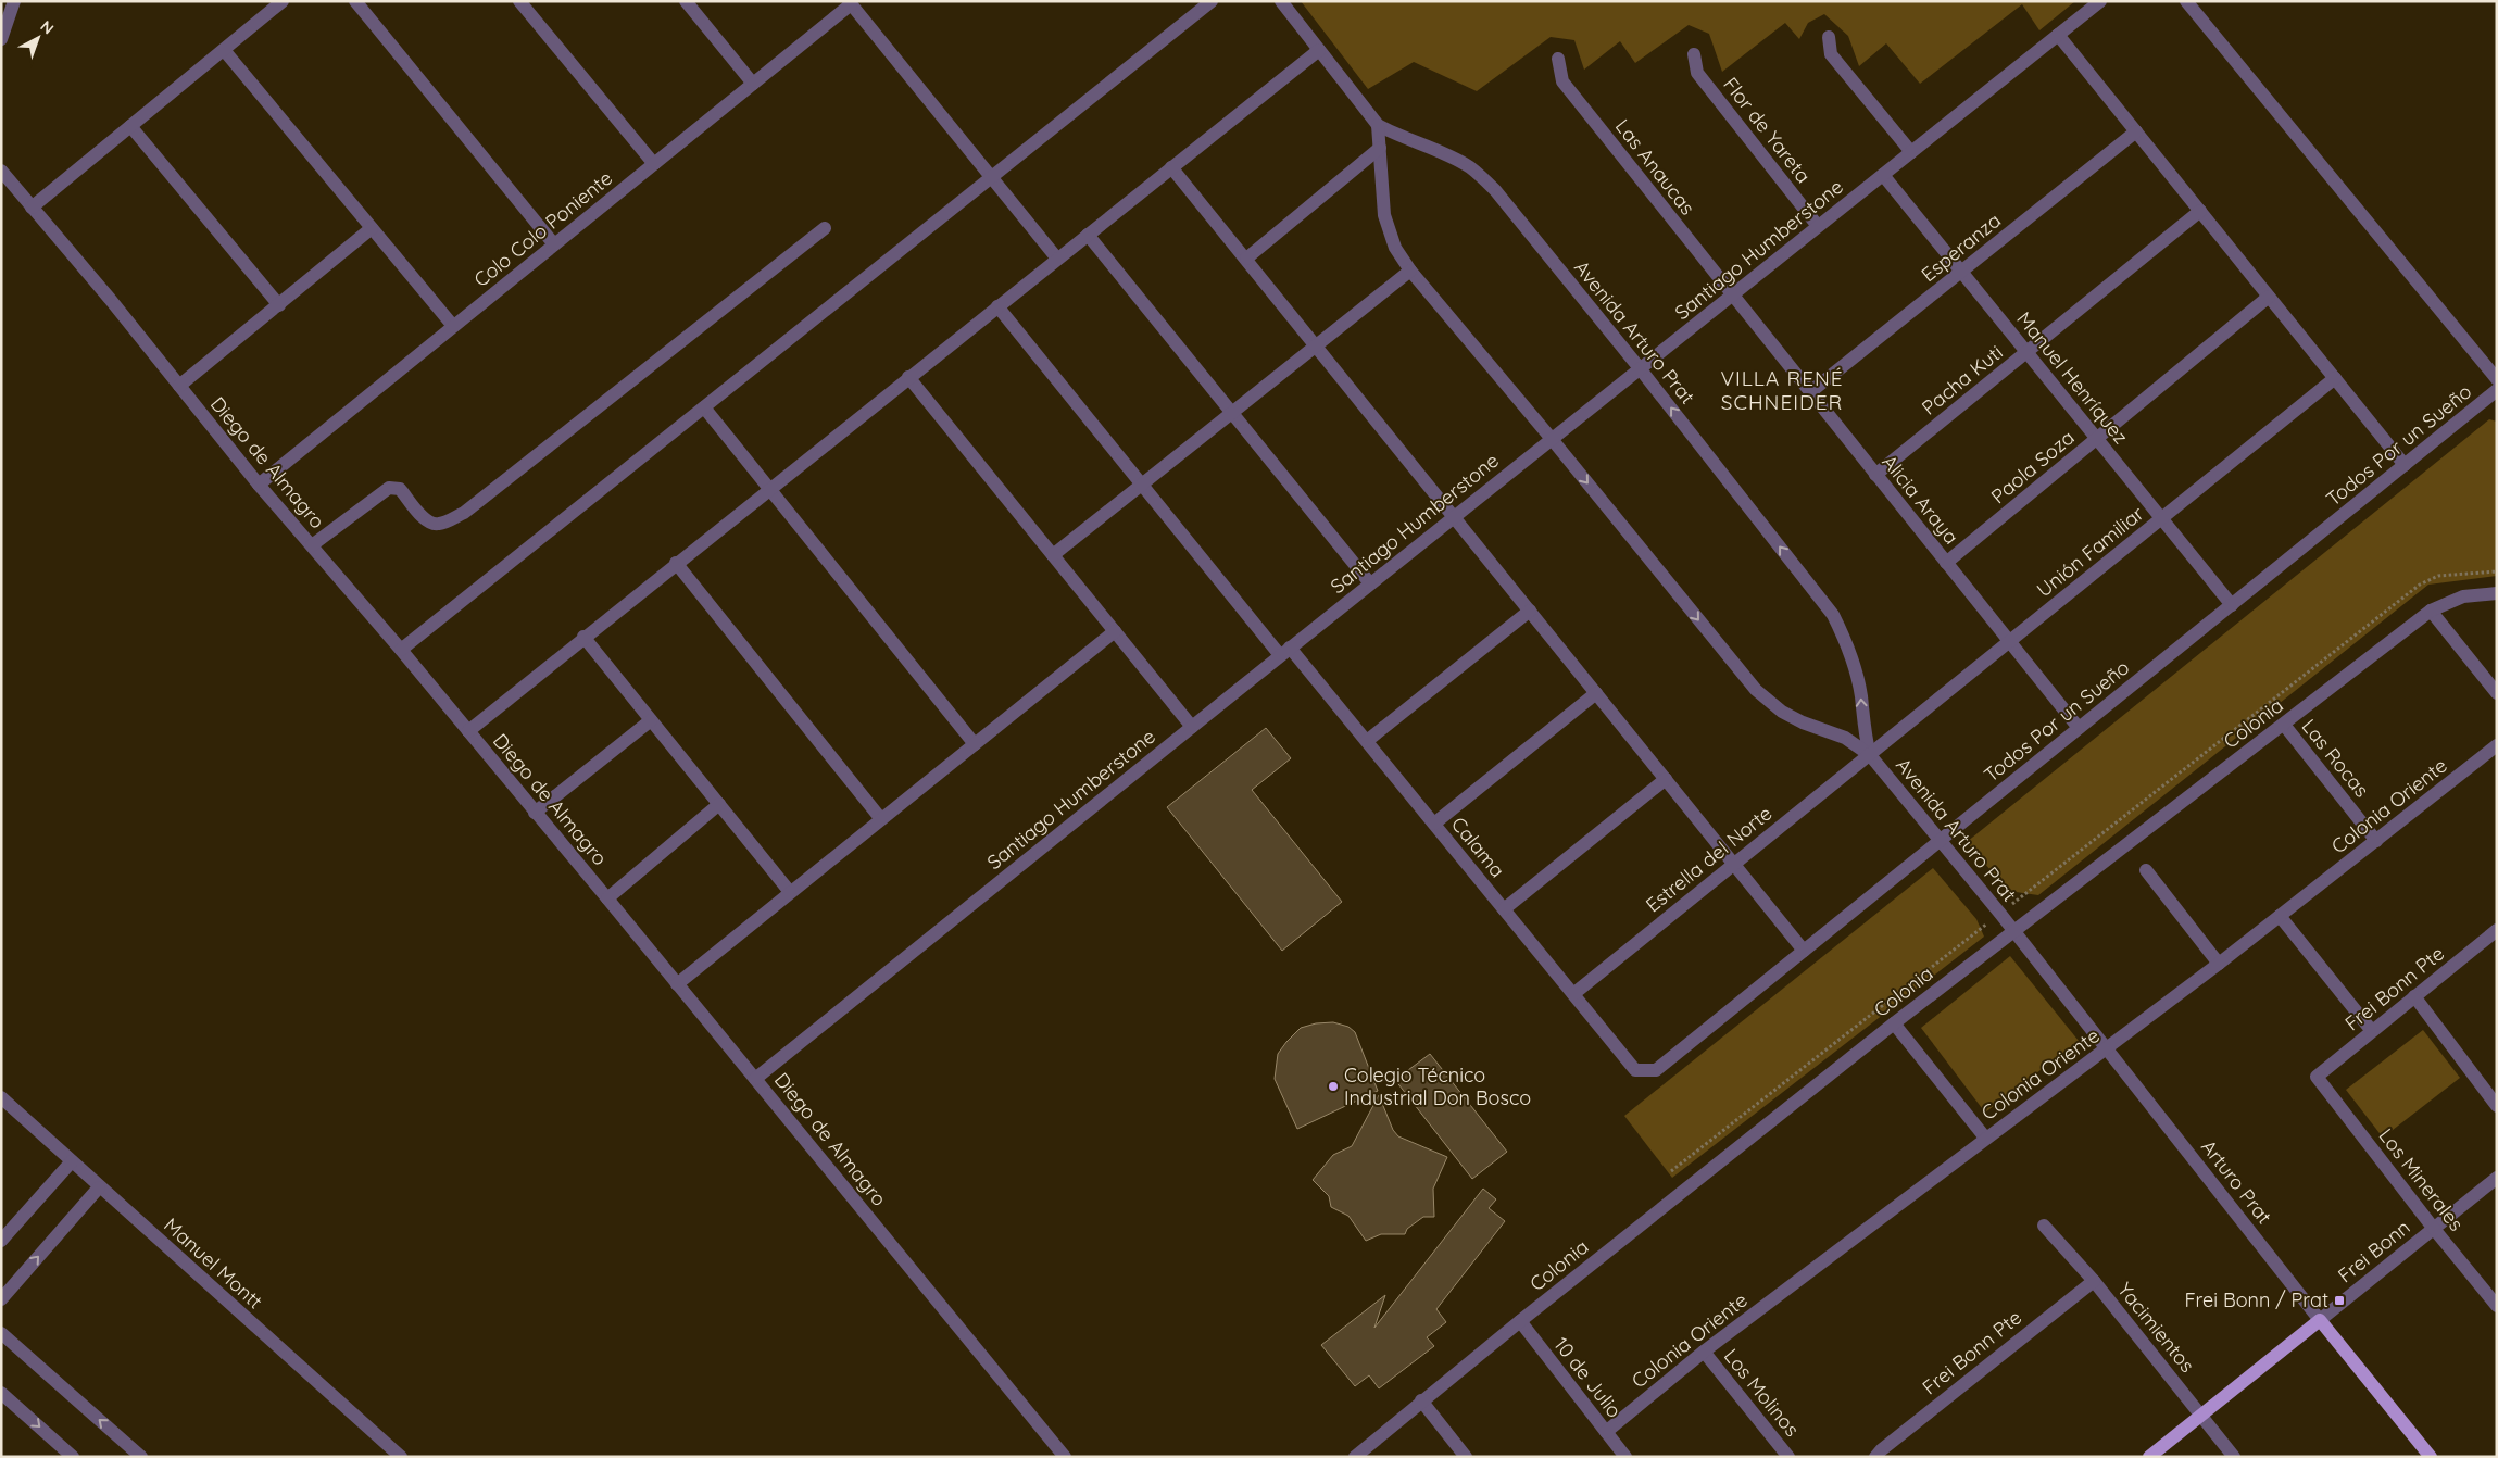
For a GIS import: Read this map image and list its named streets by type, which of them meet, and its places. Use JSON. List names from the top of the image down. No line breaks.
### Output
{"streets":{"main road":["Arturo Prat","Frei Bonn"],"street":["Flor de Yareta","Las Anaucas","Colo Colo Poniente","Esperanza","Santiago Humberstone","Avenida Arturo Prat","Manuel Henríquez","Pacha Kuti","Todos Por un Sueño","Diego de Almagro","Paola Soza","Alicia Araya","Unión Familiar","Colonia","Las Rocas","Colonia Oriente","Calama","Estrella del Norte","Frei Bonn Pte","Los Minerales","Manuel Montt","Yacimientos","10 de Julio","Los Molinos"]},"crossings":[["Flor de Yareta","Santiago Humberstone"],["Las Anaucas","Santiago Humberstone"],["Las Anaucas","Alicia Araya"],["Colo Colo Poniente","Diego de Almagro"],["Esperanza","Manuel Henríquez"],["Esperanza","Alicia Araya"],["Santiago Humberstone","Avenida Arturo Prat"],["Santiago Humberstone","Manuel Henríquez"],["Santiago Humberstone","Diego de Almagro"],["Santiago Humberstone","Alicia Araya"],["Santiago Humberstone","Calama"],["Avenida Arturo Prat","Todos Por un Sueño"],["Avenida Arturo Prat","Unión Familiar"],["Avenida Arturo Prat","Colonia"],["Avenida Arturo Prat","Estrella del Norte"],["Avenida Arturo Prat","Arturo Prat"],["Manuel Henríquez","Pacha Kuti"],["Manuel Henríquez","Todos Por un Sueño"],["Manuel Henríquez","Paola Soza"],["Manuel Henríquez","Unión Familiar"],["Pacha Kuti","Alicia Araya"],["Todos Por un Sueño","Alicia Araya"],["Todos Por un Sueño","Calama"],["Paola Soza","Alicia Araya"],["Alicia Araya","Unión Familiar"],["Unión Familiar","Estrella del Norte"],["Colonia","Las Rocas"],["Colonia","Arturo Prat"],["Colonia","10 de Julio"],["Las Rocas","Colonia Oriente"],["Colonia Oriente","Arturo Prat"],["Colonia Oriente","10 de Julio"],["Colonia Oriente","Los Molinos"],["Calama","Estrella del Norte"],["Frei Bonn Pte","Los Minerales"],["Frei Bonn Pte","Yacimientos"],["Los Minerales","Frei Bonn"],["Arturo Prat","Frei Bonn"],["Frei Bonn","Yacimientos"]],"districts":["VILLA RENÉ SCHNEIDER"],"places":{"other":["Colegio Técnico Industrial Don Bosco"],"transit":["Frei Bonn / Prat"]},"north":"top right"}
